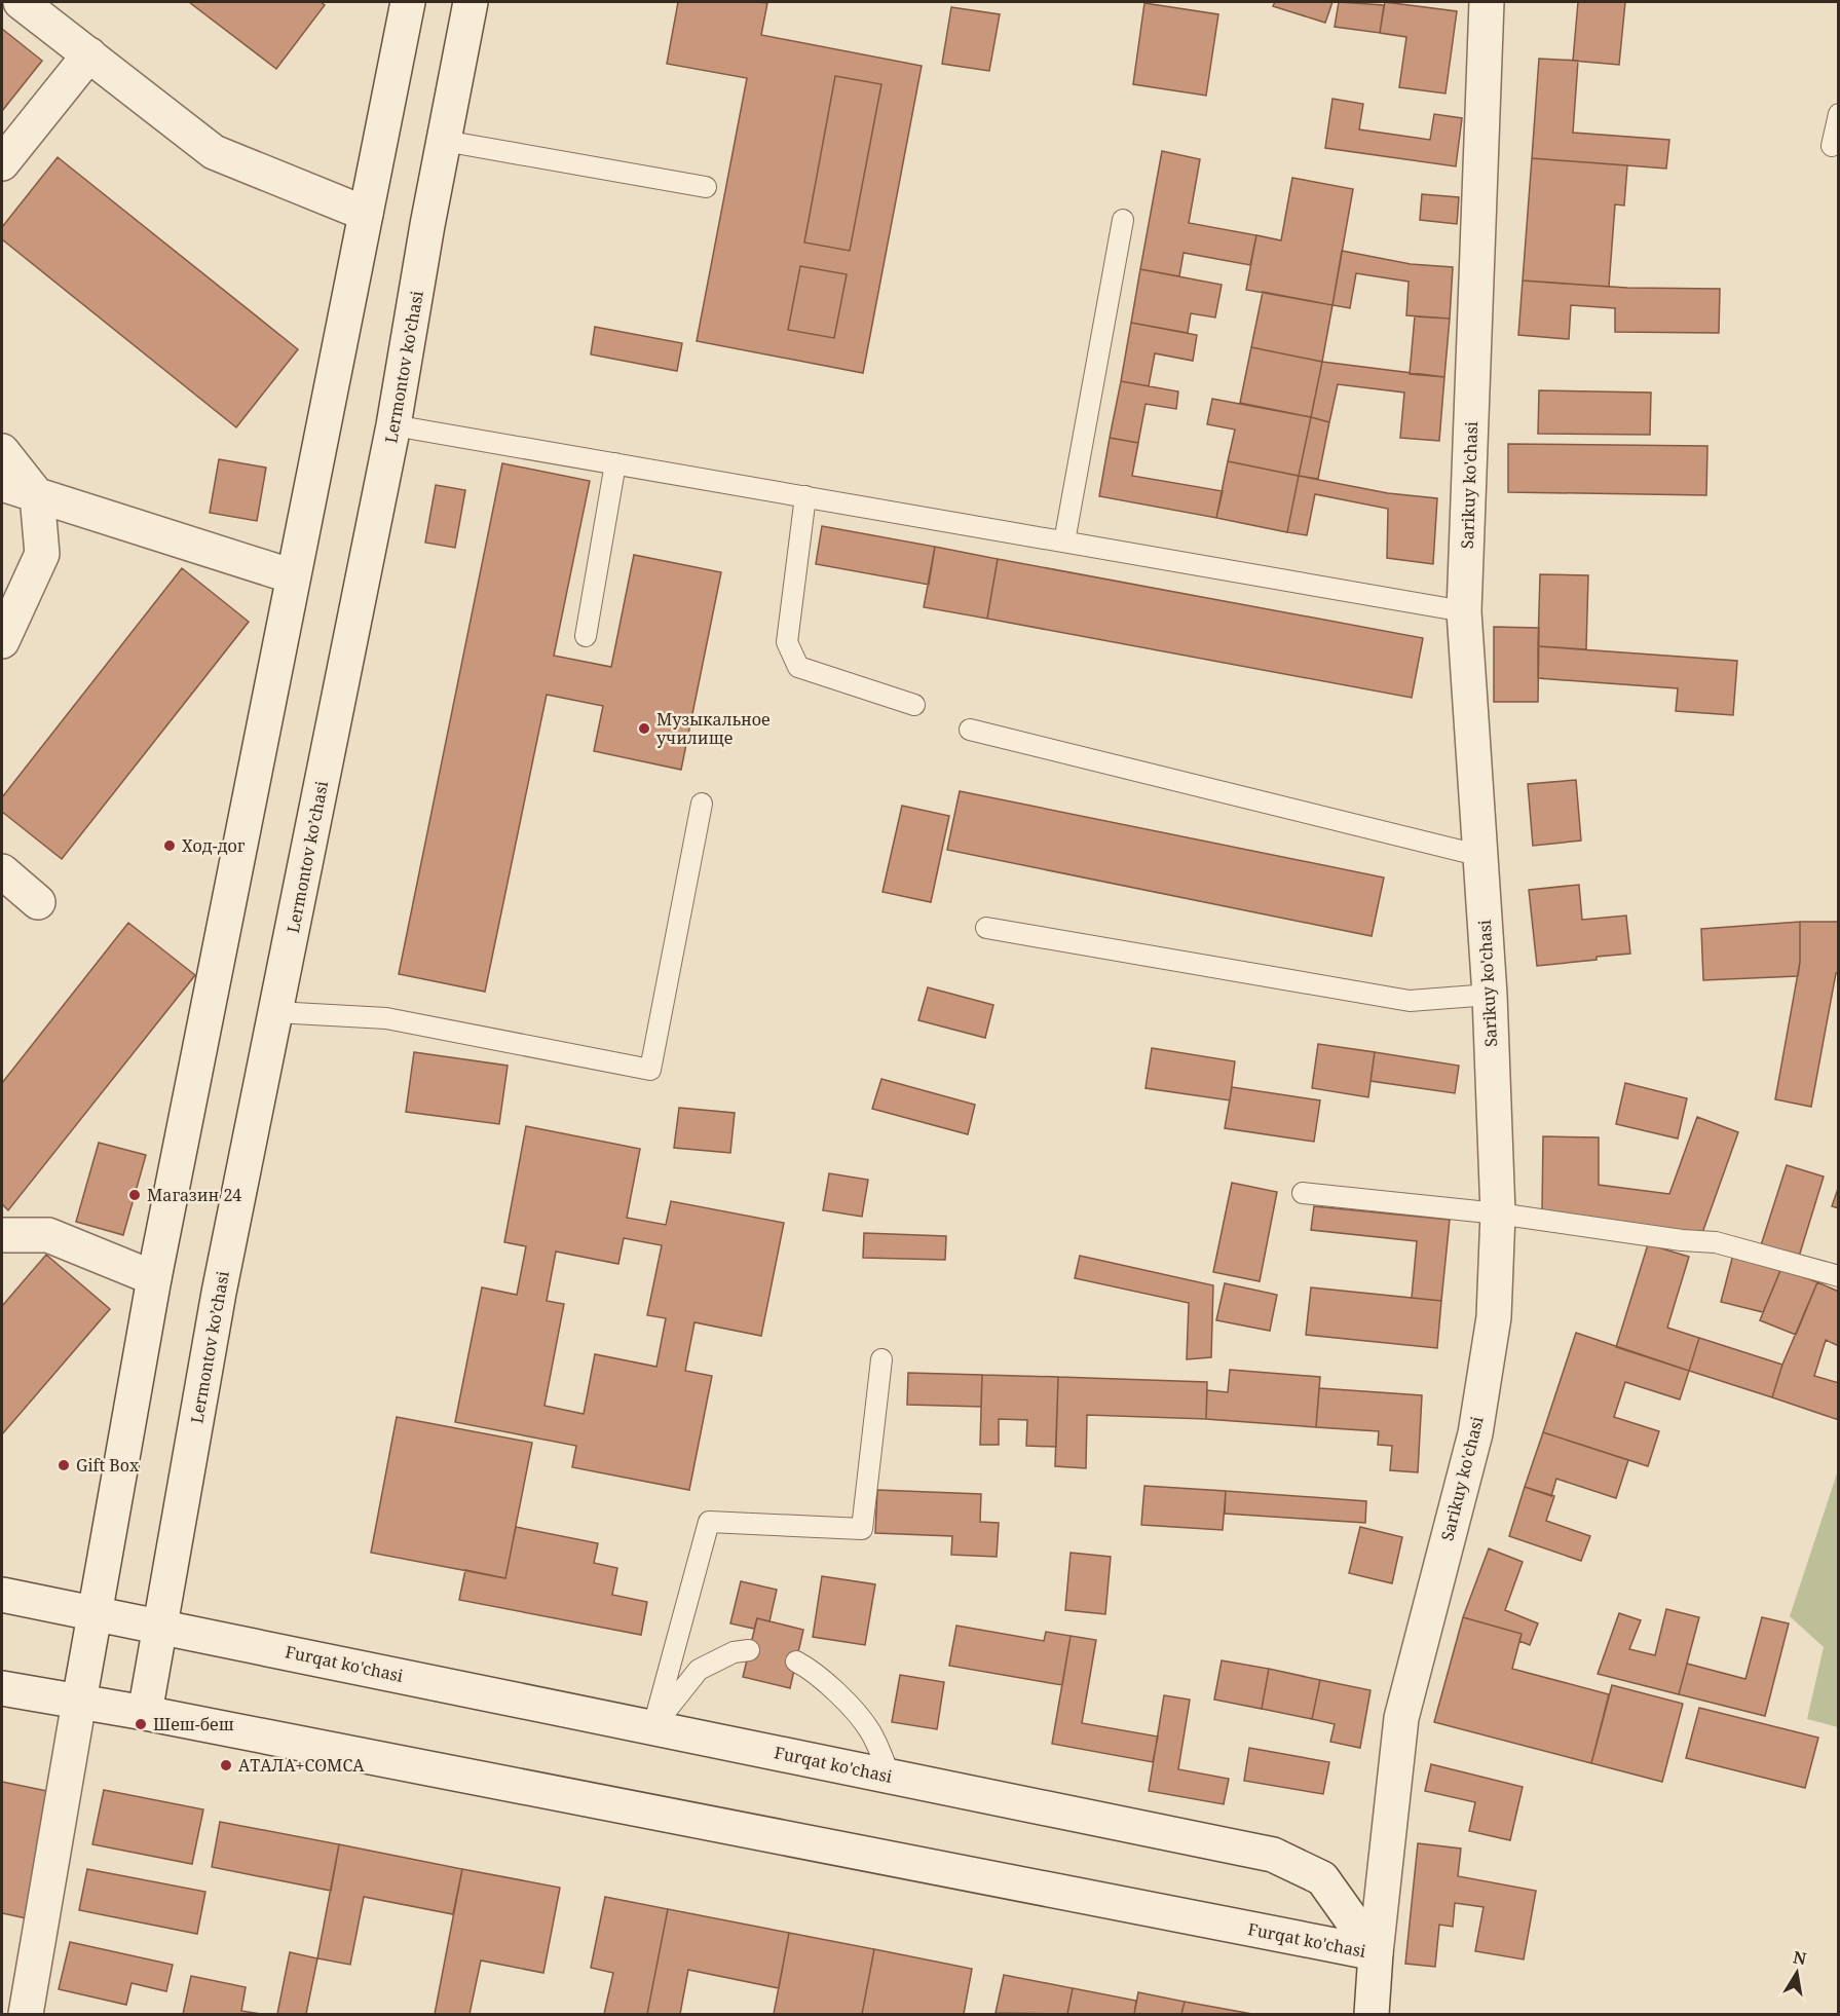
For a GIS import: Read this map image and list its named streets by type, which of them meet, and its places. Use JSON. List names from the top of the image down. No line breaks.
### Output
{"streets":{"main road":["Lermontov ko’chasi","Sarikuy ko'chasi","Furqat ko'chasi"]},"crossings":[["Lermontov ko’chasi","Furqat ko'chasi"],["Sarikuy ko'chasi","Furqat ko'chasi"]],"places":["Музыкальное училище","Ход-дог","Магазин 24","Gift Box","Шеш-беш","АТАЛА+СОМСА"],"north":"top"}
